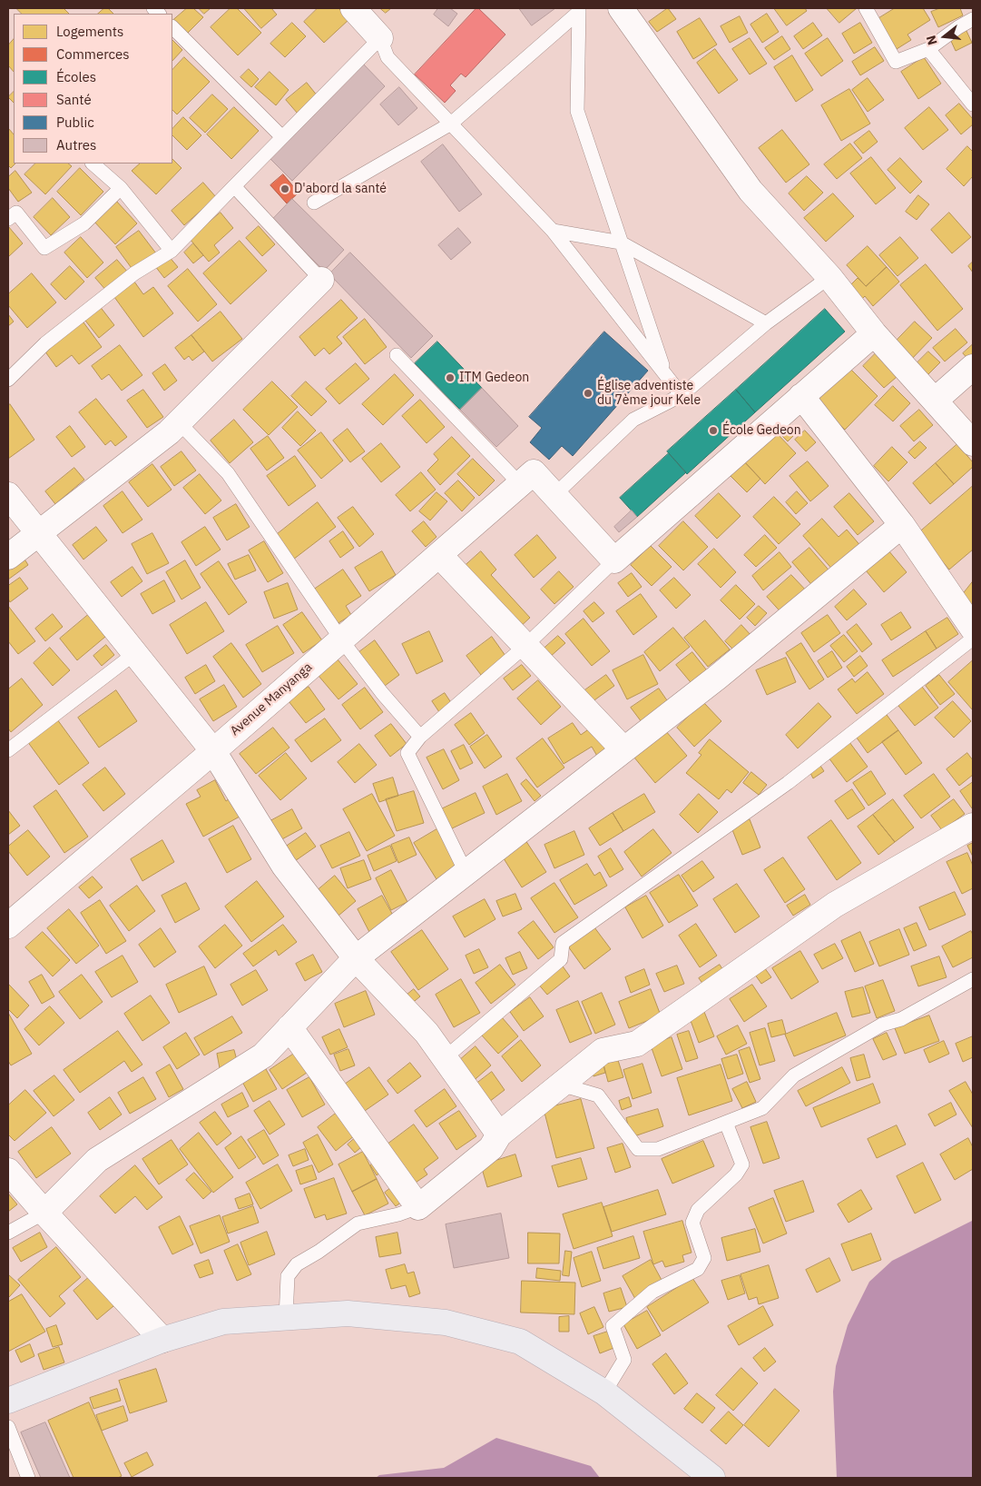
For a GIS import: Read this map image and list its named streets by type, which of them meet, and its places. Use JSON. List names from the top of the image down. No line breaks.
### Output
{"streets":{"street":["Avenue Manyanga"]},"places":["D'abord la santé","ITM Gedeon","Église adventiste du 7ème jour Kele","École Gedeon"],"legend":["Logements","Commerces","Écoles","Santé","Public","Autres"],"north":"left"}
